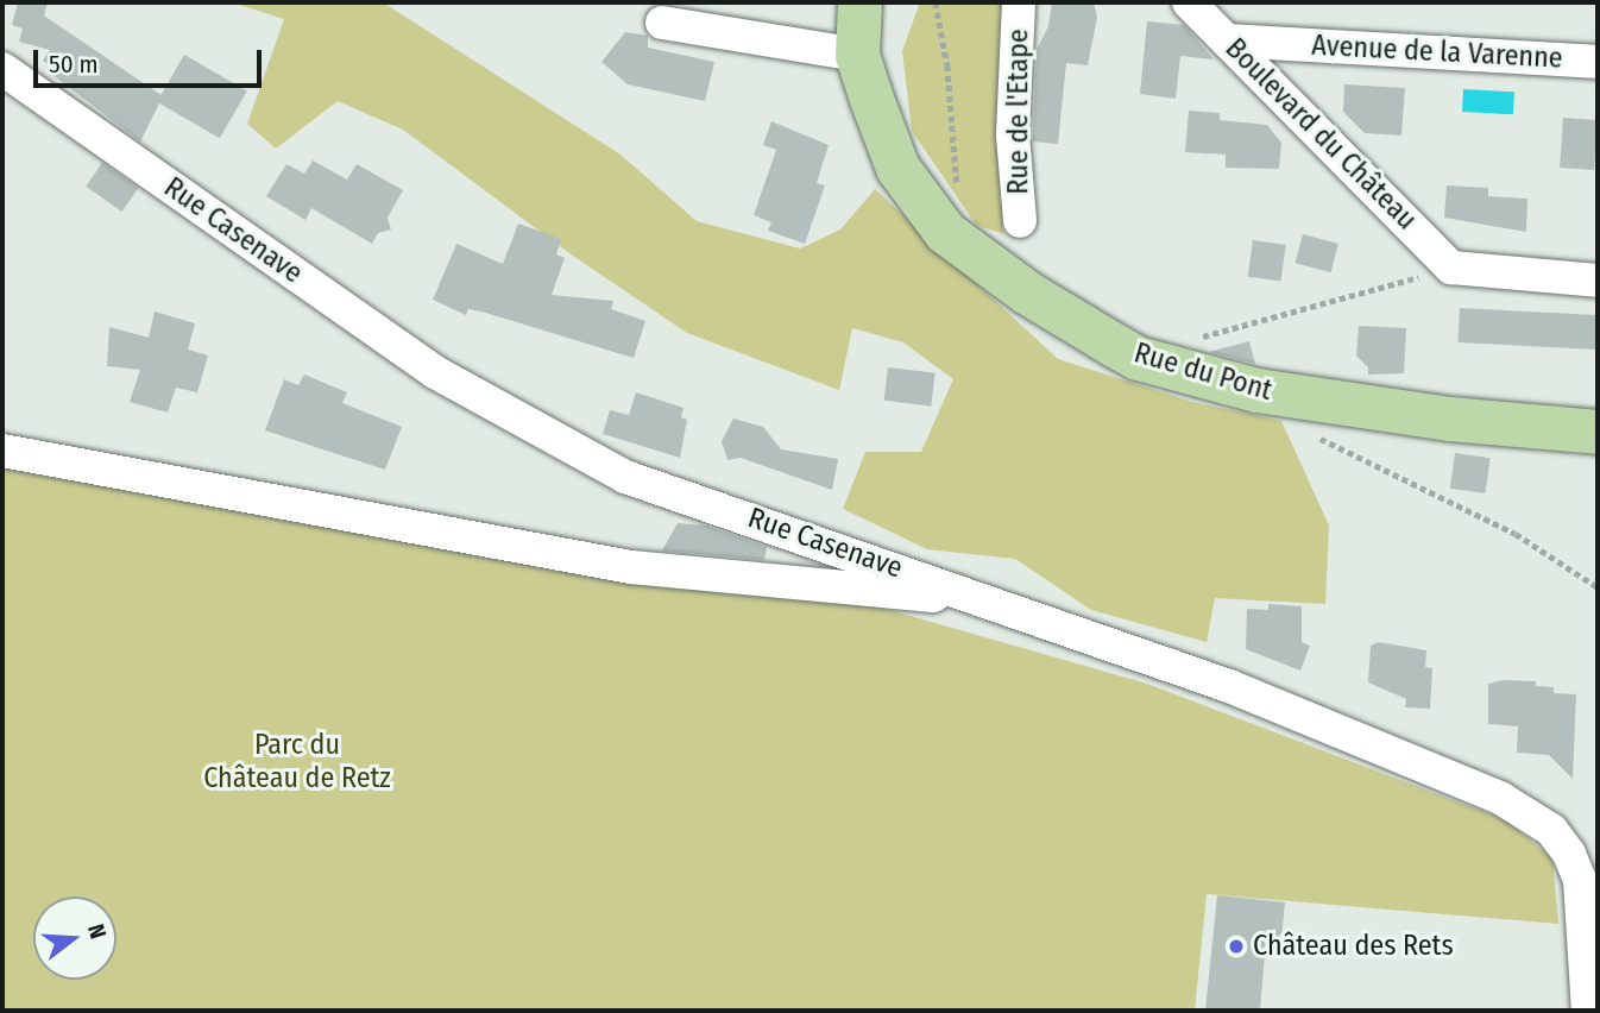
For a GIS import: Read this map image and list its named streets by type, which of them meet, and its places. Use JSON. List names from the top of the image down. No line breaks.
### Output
{"streets":{"main road":["Rue du Pont"],"street":["Avenue de la Varenne","Rue de l'Etape","Boulevard du Château","Rue Casenave"]},"crossings":[["Avenue de la Varenne","Boulevard du Château"]],"parks":["Parc du Château de Retz"],"places":["Château des Rets"],"scale_bar":"50 m","north":"right"}
